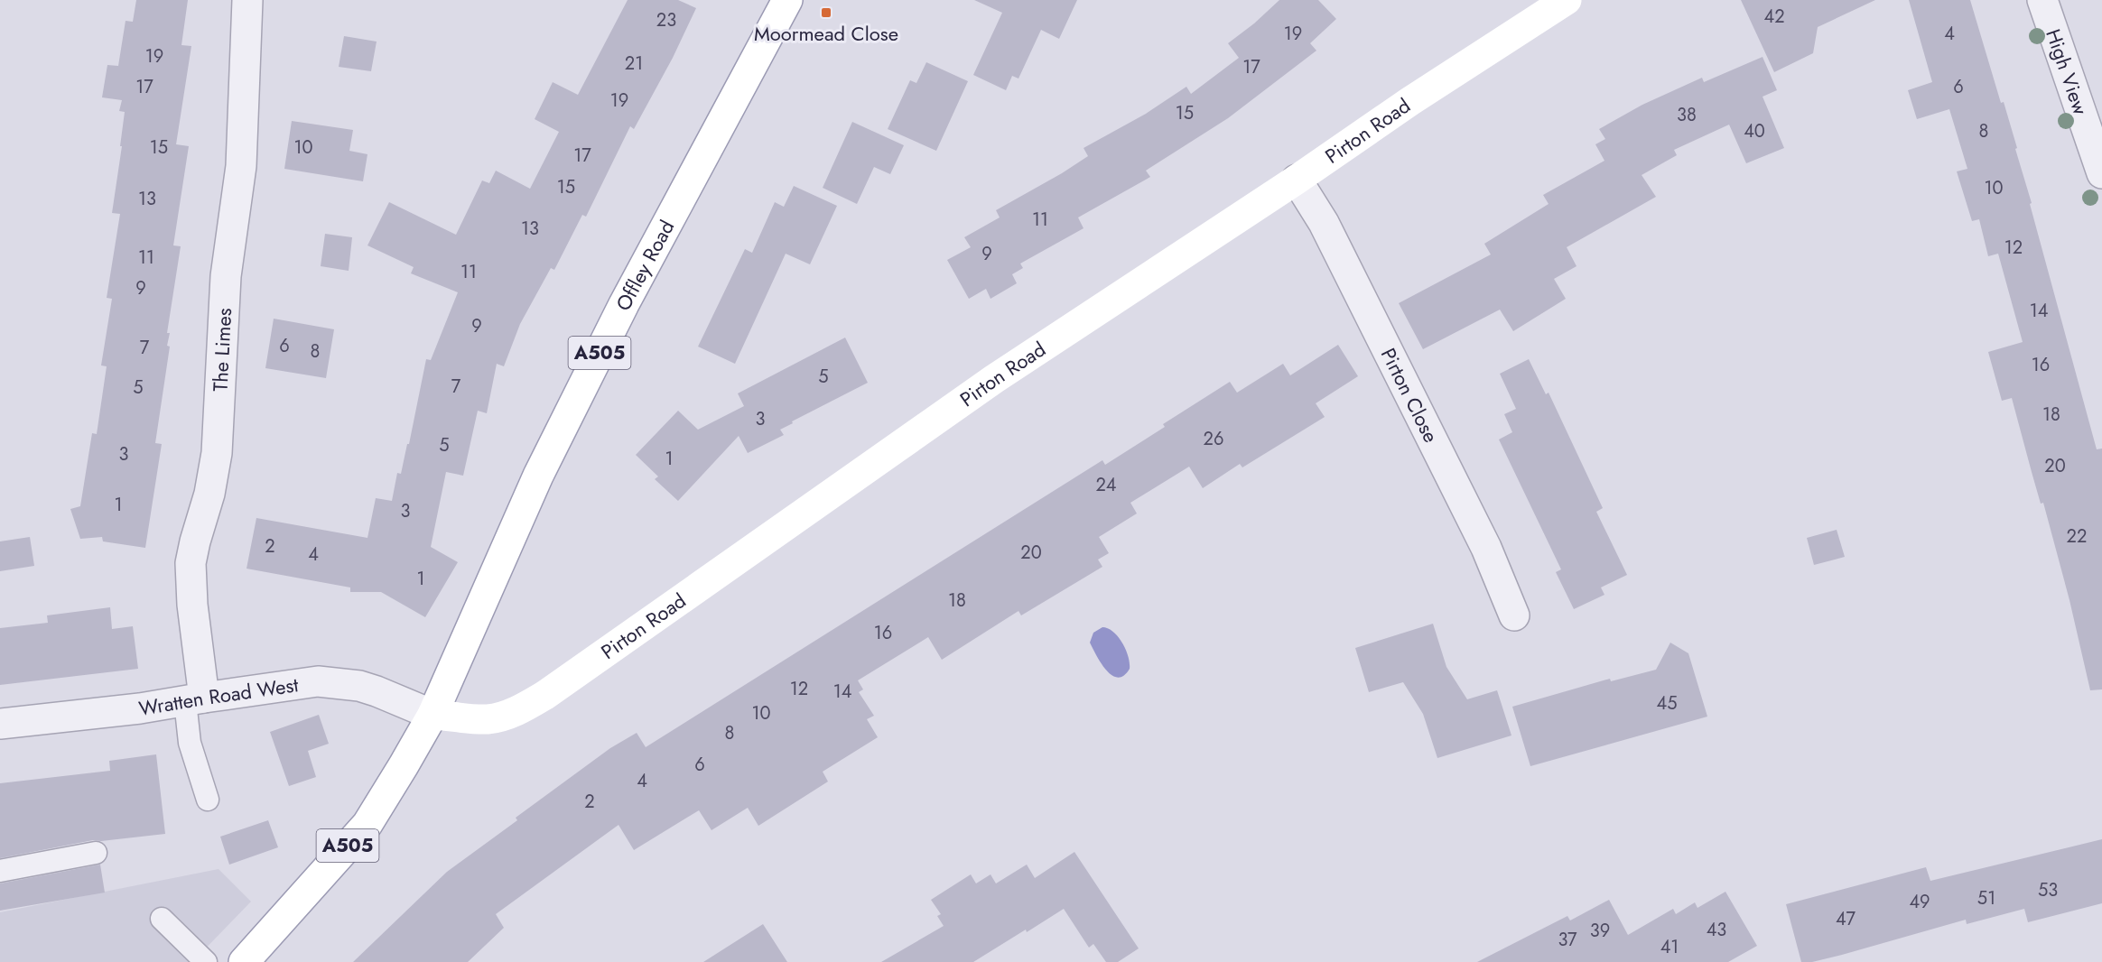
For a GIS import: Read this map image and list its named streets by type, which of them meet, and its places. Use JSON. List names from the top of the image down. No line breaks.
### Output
{"streets":{"main road":["Pirton Road","Offley Road","A505"],"street":["High View","The Limes","Pirton Close","Wratten Road West"]},"crossings":[["Pirton Road","Offley Road"],["Pirton Road","A505"],["Pirton Road","Pirton Close"],["Pirton Road","Wratten Road West"],["Offley Road","A505"],["Offley Road","Wratten Road West"],["The Limes","Wratten Road West"],["A505","Wratten Road West"]],"places":{"transit":["Moormead Close"]},"house_numbers":["42","23","19","4","19","21","17","17","6","19","15","38","40","8","15","10","17","15","10","13","11","13","12","9","11","11","9","14","9","6","7","8","16","5","7","5","18","3","26","5","3","1","20","24","1","3","22","2","20","4","1","18","16","12","14","45","10","8","6","4","2","53","51","49","47","43","39","37","41"]}
